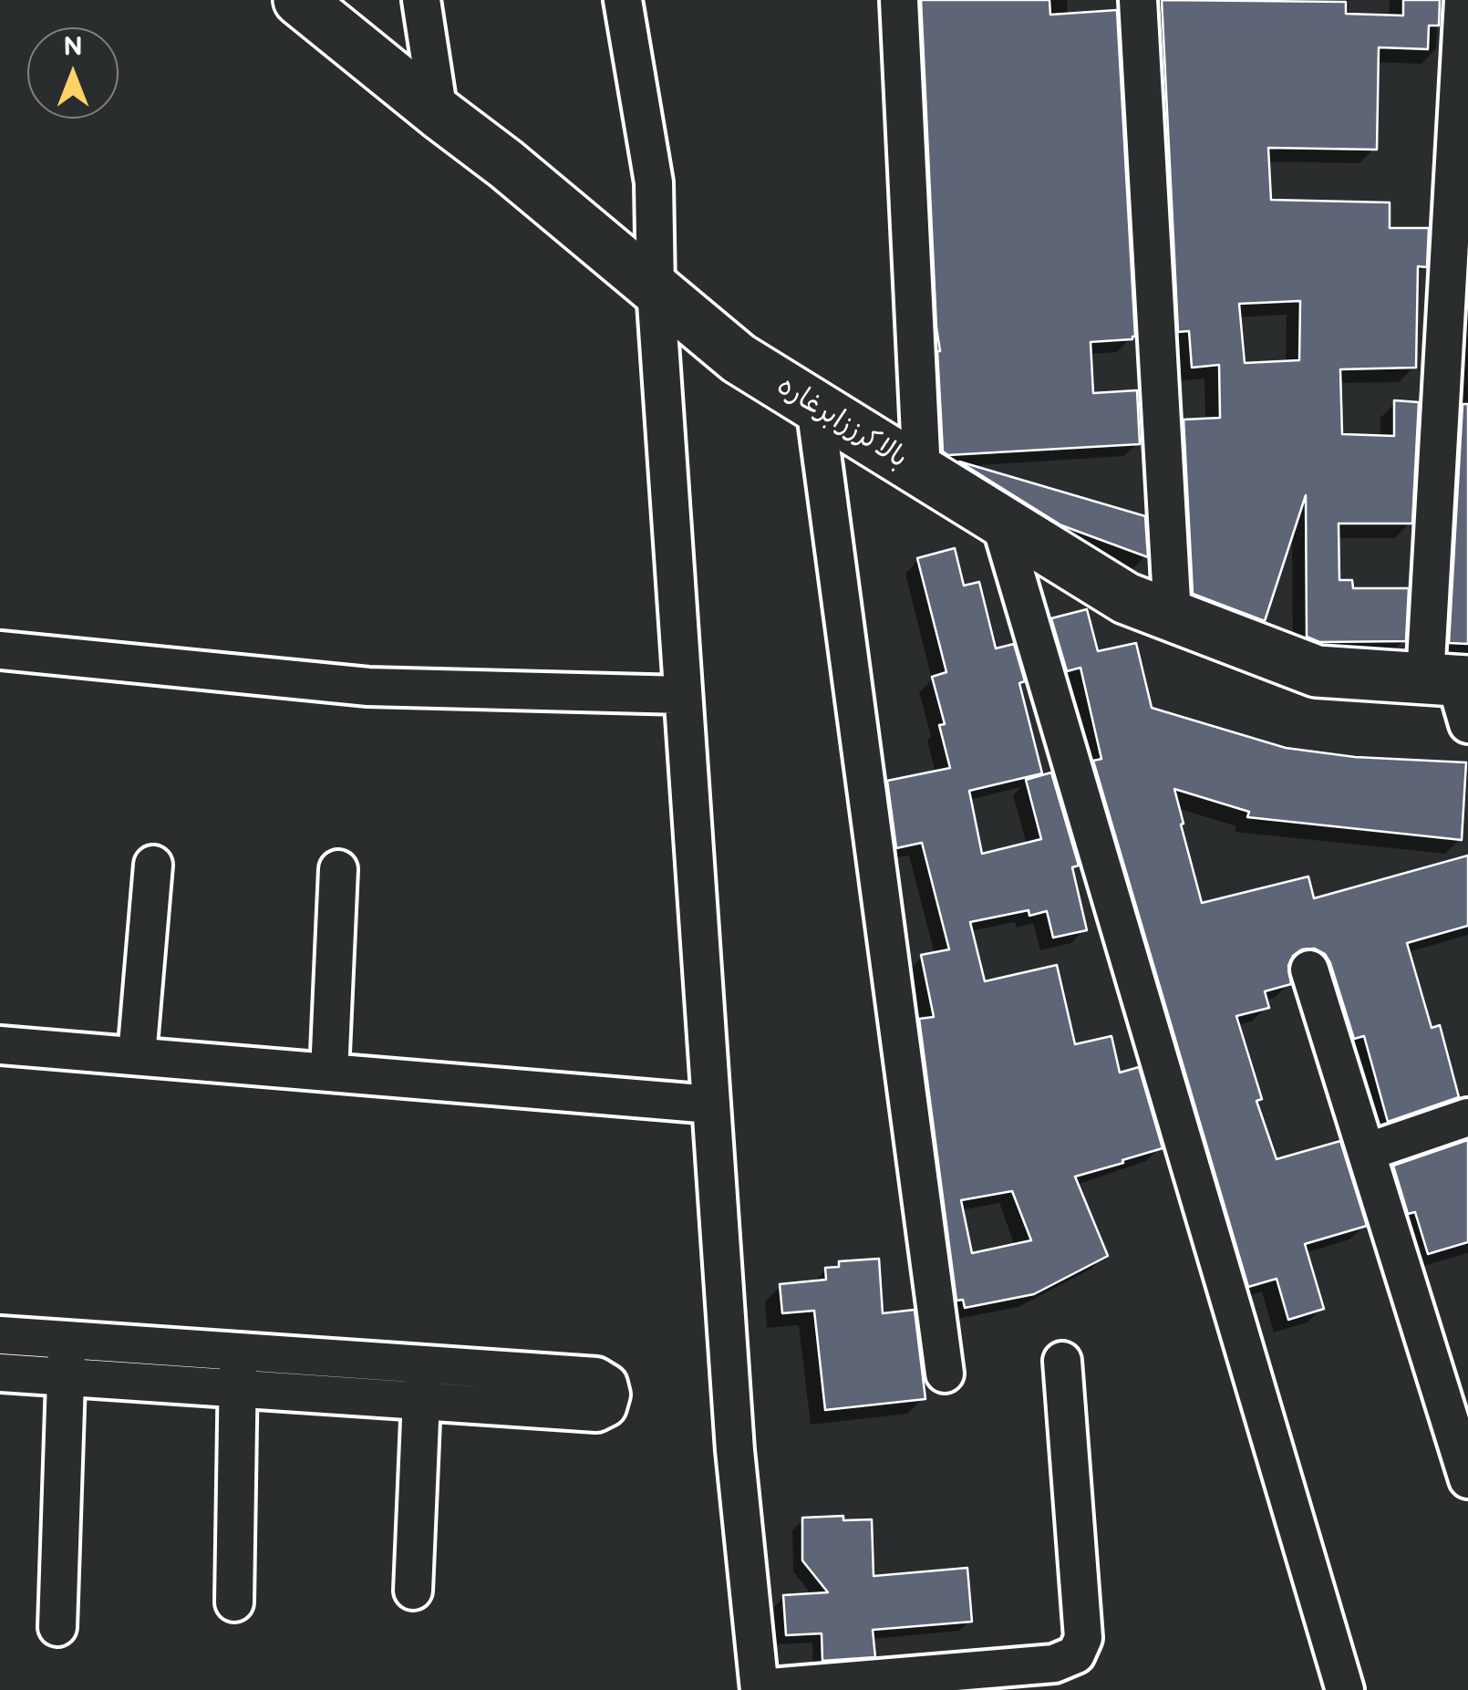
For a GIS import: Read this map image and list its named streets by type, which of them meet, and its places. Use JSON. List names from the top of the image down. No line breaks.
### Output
{"streets":{"street":["بالاکرززابرغاره"]},"north":"top"}
